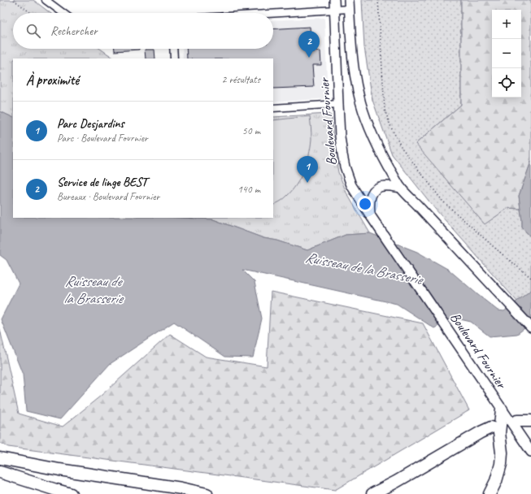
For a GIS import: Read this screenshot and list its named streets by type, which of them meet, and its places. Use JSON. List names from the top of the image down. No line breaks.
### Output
{"streets":{"main road":["Boulevard Fournier"]},"water":["Ruisseau de la Brasserie"],"page":{"map_buttons":["+","−"],"search":"Rechercher","pins":["2","1"],"heading":["À proximité","2 résultats"],"list":[{"mark":"1","name":"Parc Desjardins","note":"Parc · Boulevard Fournier","value":"50 m"},{"mark":"2","name":"Service de linge BEST","note":"Bureaux · Boulevard Fournier","value":"140 m"}]}}
